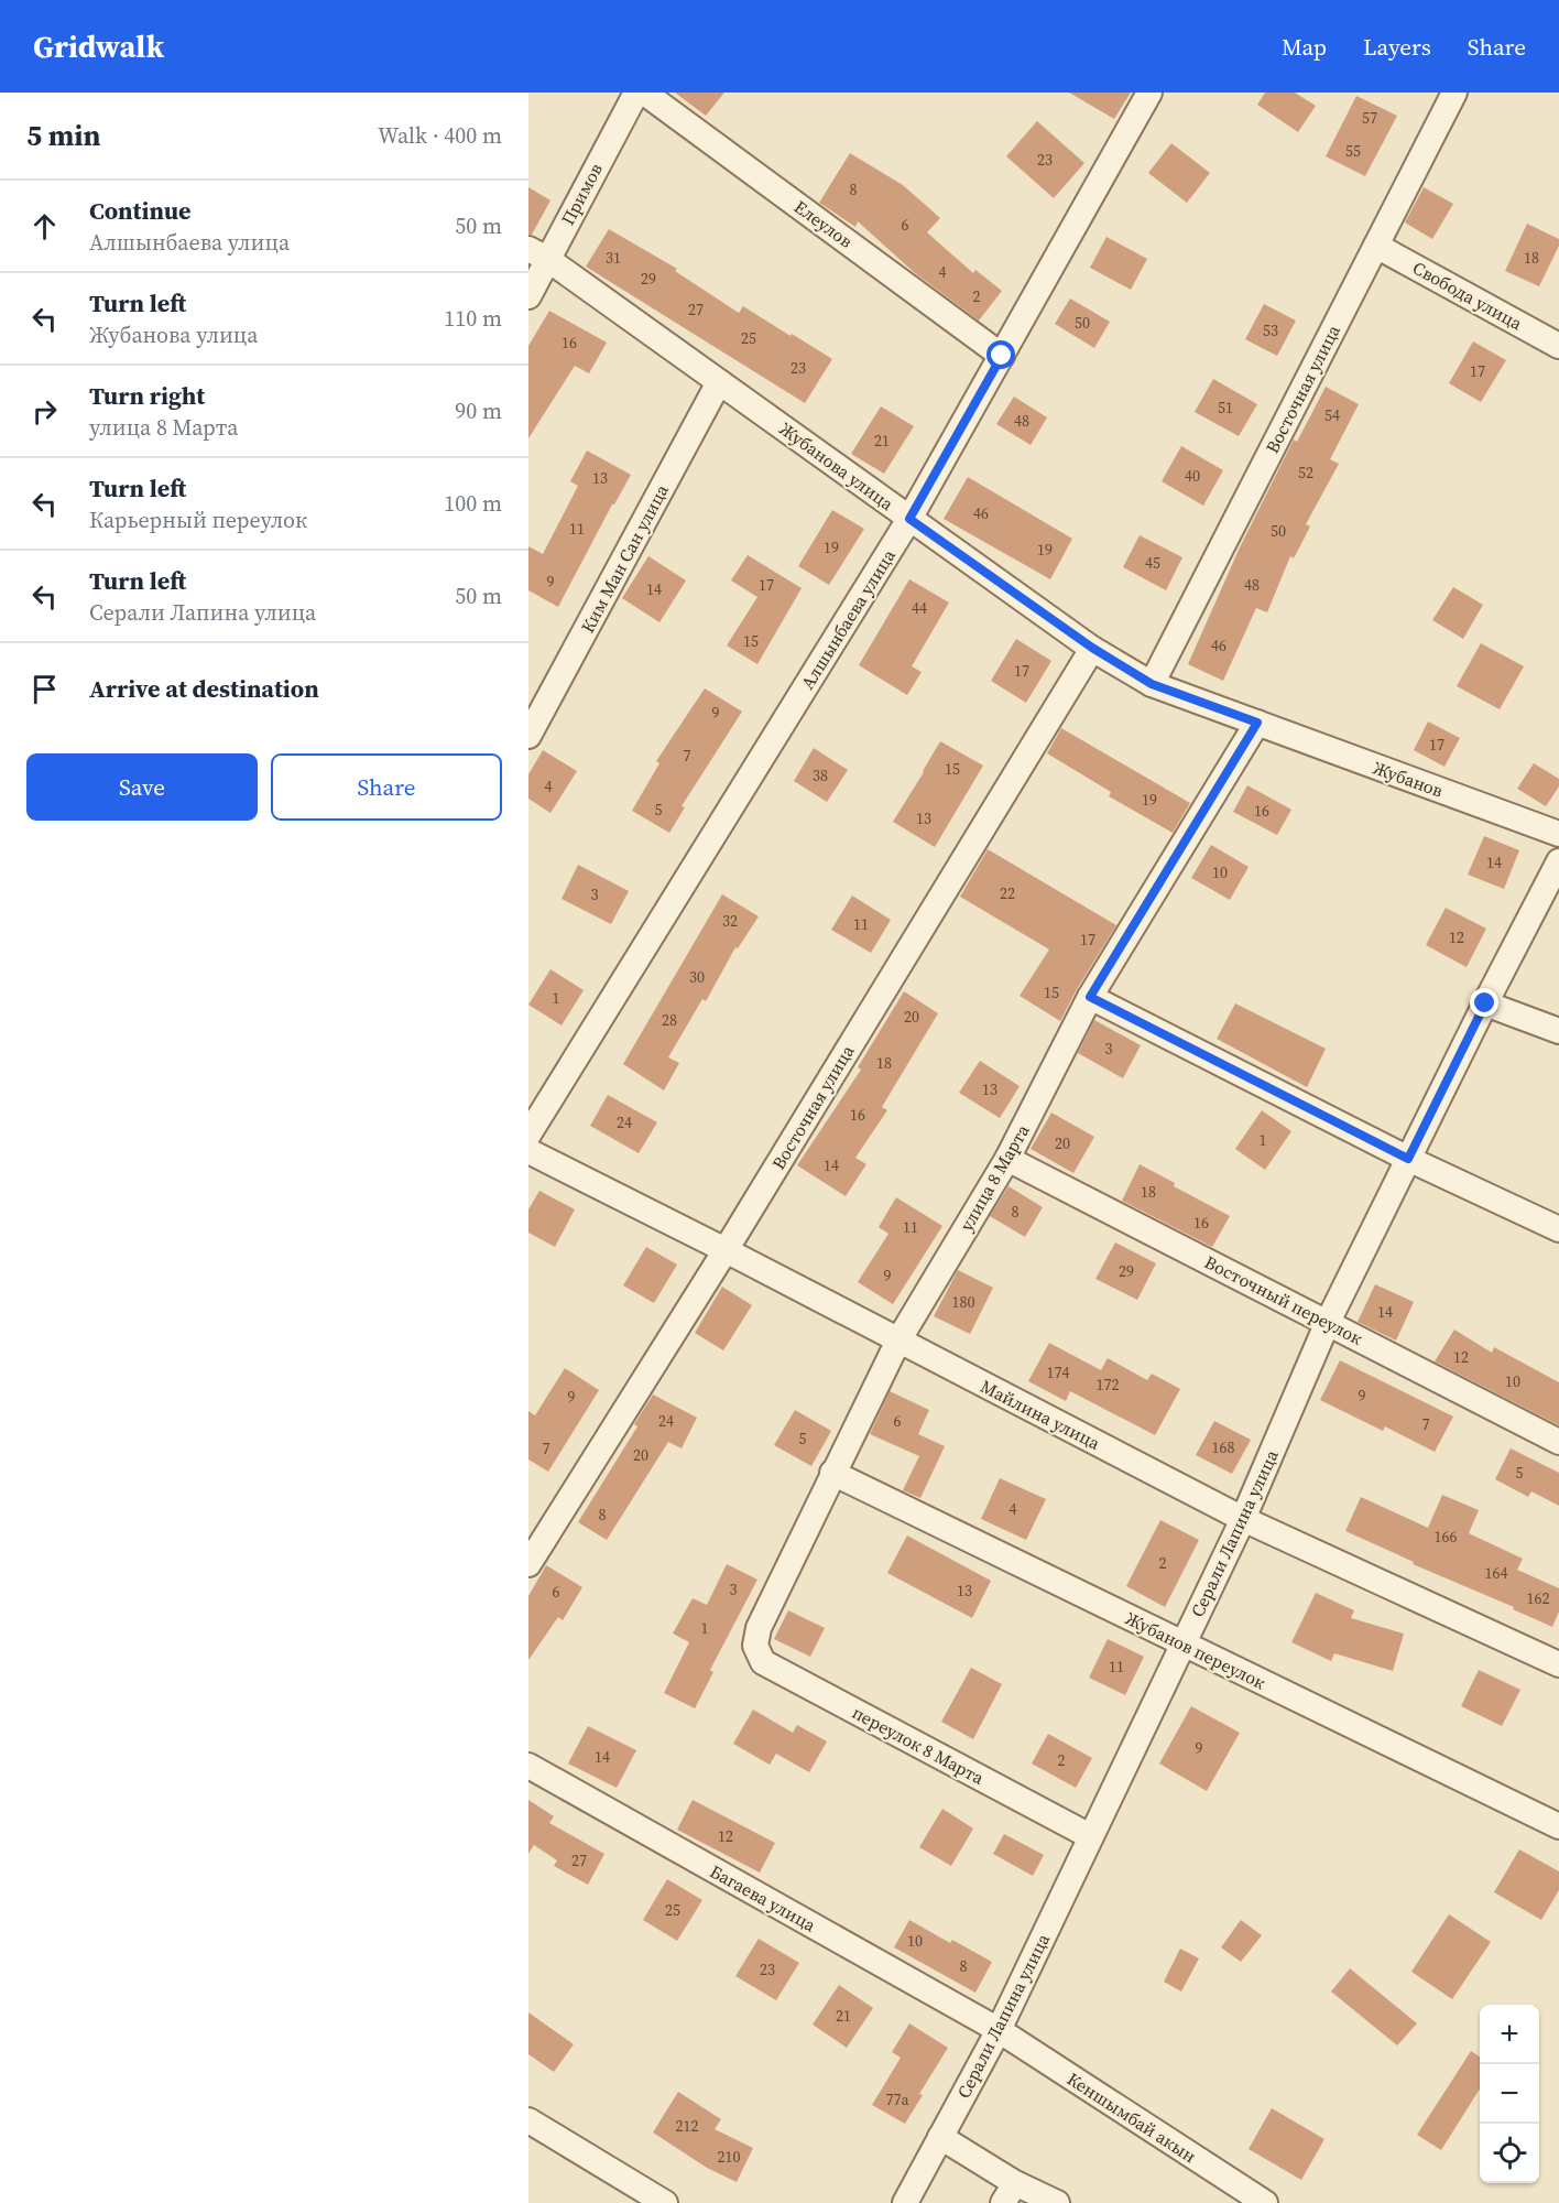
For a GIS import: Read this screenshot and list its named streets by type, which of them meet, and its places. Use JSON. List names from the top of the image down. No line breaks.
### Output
{"streets":{"street":["Примов","Елеулов","Свобода улица","Восточная улица","Жубанова улица","Ким Ман Сан улица","Алшынбаева улица","Жубанов","улица 8 Марта","Восточный переулок","Майлина улица","Серали Лапина улица","Жубанов переулок","переулок 8 Марта","Багаева улица","Кеншымбай акын"]},"crossings":[["Примов","Жубанова улица"],["Елеулов","Алшынбаева улица"],["Свобода улица","Восточная улица"],["Восточная улица","Жубанова улица"],["Восточная улица","Майлина улица"],["Жубанова улица","Ким Ман Сан улица"],["Жубанова улица","Алшынбаева улица"],["Жубанова улица","Жубанов"],["Жубанова улица","улица 8 Марта"],["Жубанов","улица 8 Марта"],["улица 8 Марта","Восточный переулок"],["улица 8 Марта","Майлина улица"],["улица 8 Марта","Жубанов переулок"],["улица 8 Марта","переулок 8 Марта"],["Восточный переулок","Серали Лапина улица"],["Майлина улица","Серали Лапина улица"],["Серали Лапина улица","Жубанов переулок"],["Серали Лапина улица","переулок 8 Марта"],["Серали Лапина улица","Багаева улица"],["Серали Лапина улица","Кеншымбай акын"],["Багаева улица","Кеншымбай акын"]],"house_numbers":["57","55","23","8","6","31","18","4","29","2","27","50","53","25","16","23","17","51","54","48","21","52","40","13","46","11","50","19","19","45","9","17","48","14","44","15","46","17","9","17","7","15","38","4","19","5","16","13","14","10","22","3","32","11","12","17","30","15","1","20","28","3","18","13","16","24","1","20","14","18","8","16","11","29","9","180","14","12","174","10","172","9","9","24","6","7","5","168","7","20","5","4","8","166","2","164","3","13","6","162","1","11","9","14","2","12","27","25","10","8","23","21","77а","212","210"],"page":{"header":"Gridwalk","nav":["Map","Layers","Share"],"heading":["5 min","Walk · 400 m"],"list":[["Continue","Алшынбаева улица","50 m"],["Turn left","Жубанова улица","110 m"],["Turn right","улица 8 Марта","90 m"],["Turn left","Карьерный переулок","100 m"],["Turn left","Серали Лапина улица","50 m"],"Arrive at destination"],"buttons":["Save","Share"],"map_buttons":["+","−"]}}
